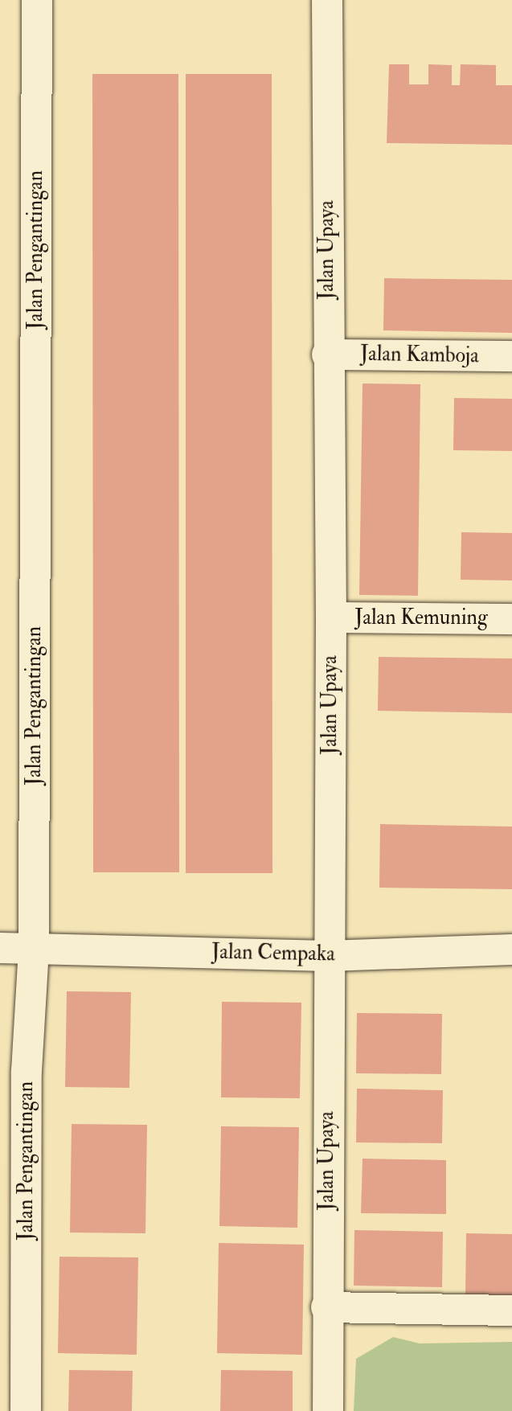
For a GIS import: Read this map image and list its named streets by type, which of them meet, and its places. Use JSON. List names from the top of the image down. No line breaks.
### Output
{"streets":{"street":["Jalan Pengantingan","Jalan Upaya","Jalan Kamboja","Jalan Kemuning","Jalan Cempaka"]},"crossings":[["Jalan Pengantingan","Jalan Cempaka"],["Jalan Upaya","Jalan Kamboja"],["Jalan Upaya","Jalan Kemuning"],["Jalan Upaya","Jalan Cempaka"]]}
